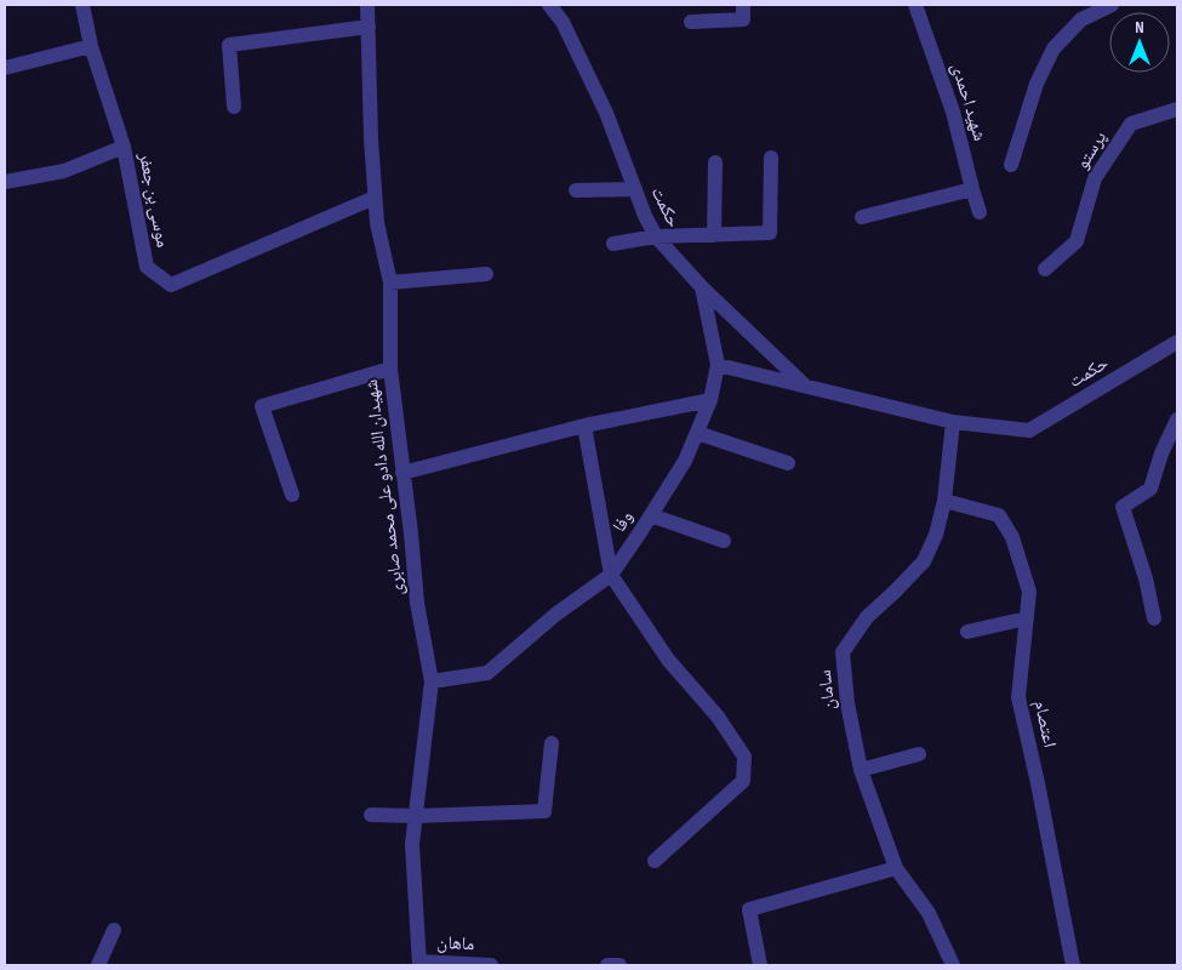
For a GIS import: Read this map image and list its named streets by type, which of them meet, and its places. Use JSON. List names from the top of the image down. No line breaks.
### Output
{"streets":{"street":["شهید احمدی","پرستو","موسی بن جعفر","حکمت","شهیدان الله دادو علی محمد صابری","وفا","سامان","اعتصام","ماهان"]},"crossings":[["موسی بن جعفر","شهیدان الله دادو علی محمد صابری"],["حکمت","وفا"],["حکمت","سامان"],["شهیدان الله دادو علی محمد صابری","وفا"],["شهیدان الله دادو علی محمد صابری","ماهان"],["سامان","اعتصام"]],"north":"top"}
